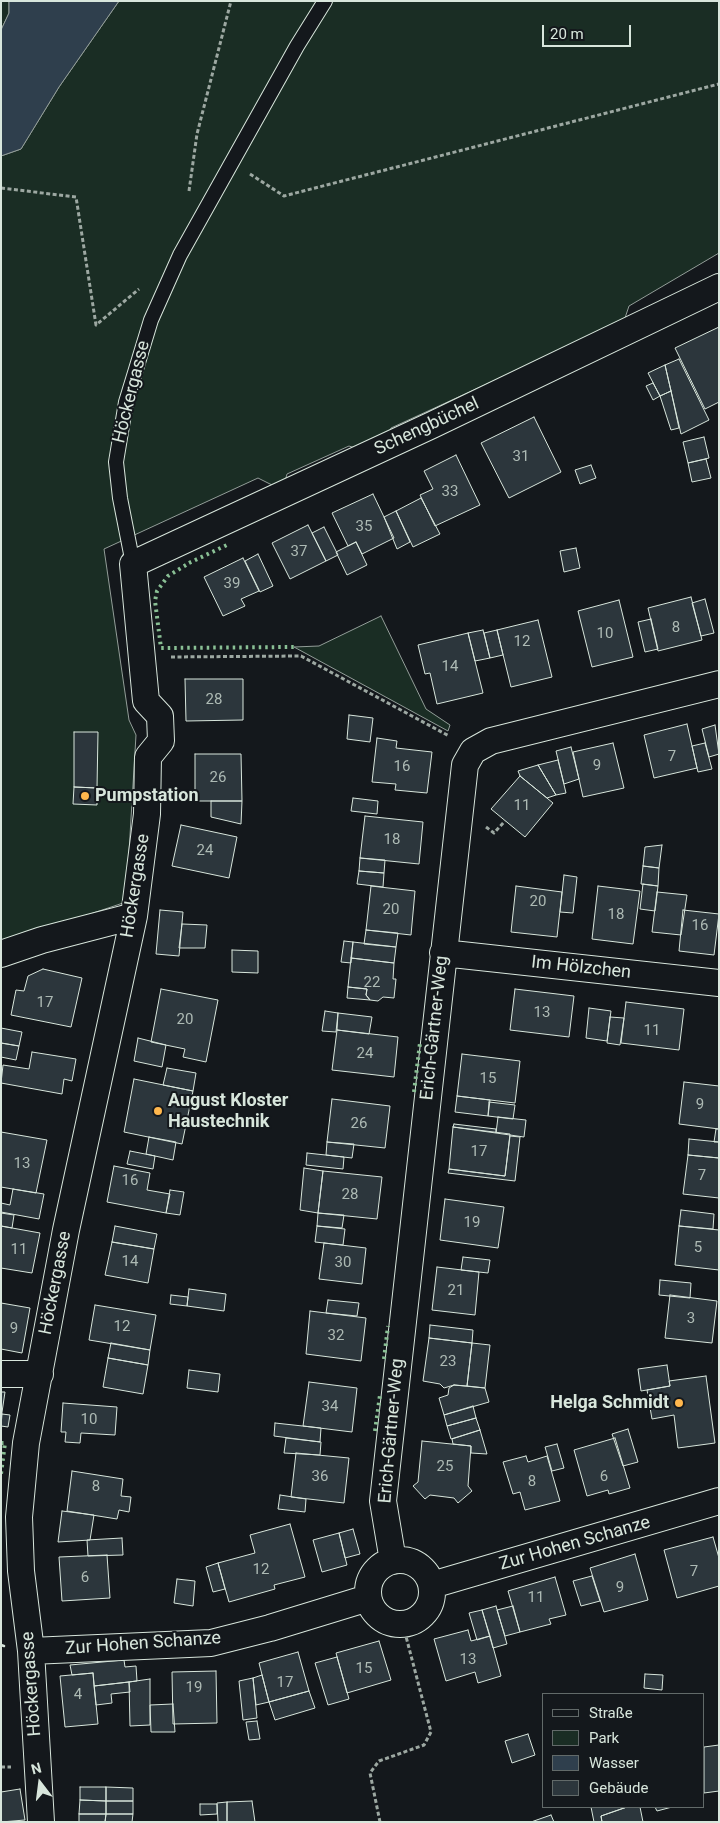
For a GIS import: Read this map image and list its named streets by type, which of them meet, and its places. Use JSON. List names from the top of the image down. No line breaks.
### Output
{"streets":{"street":["Höckergasse","Schengbüchel","Im Hölzchen","Erich-Gärtner-Weg","Zur Hohen Schanze"]},"crossings":[["Höckergasse","Schengbüchel"],["Höckergasse","Zur Hohen Schanze"],["Im Hölzchen","Erich-Gärtner-Weg"],["Erich-Gärtner-Weg","Zur Hohen Schanze"]],"places":["Pumpstation","August Kloster Haustechnik","Helga Schmidt"],"house_numbers":["31","33","35","37","39","8","10","12","14","28","7","9","16","26","11","18","24","20","20","18","16","22","17","13","20","11","24","15","9","26","17","13","7","16","28","19","5","11","14","30","21","3","12","9","32","23","34","10","25","36","6","8","8","12","7","6","9","11","13","15","17","19","4"],"legend":["Straße","Park","Wasser","Gebäude"],"scale_bar":"20 m","north":"top"}
